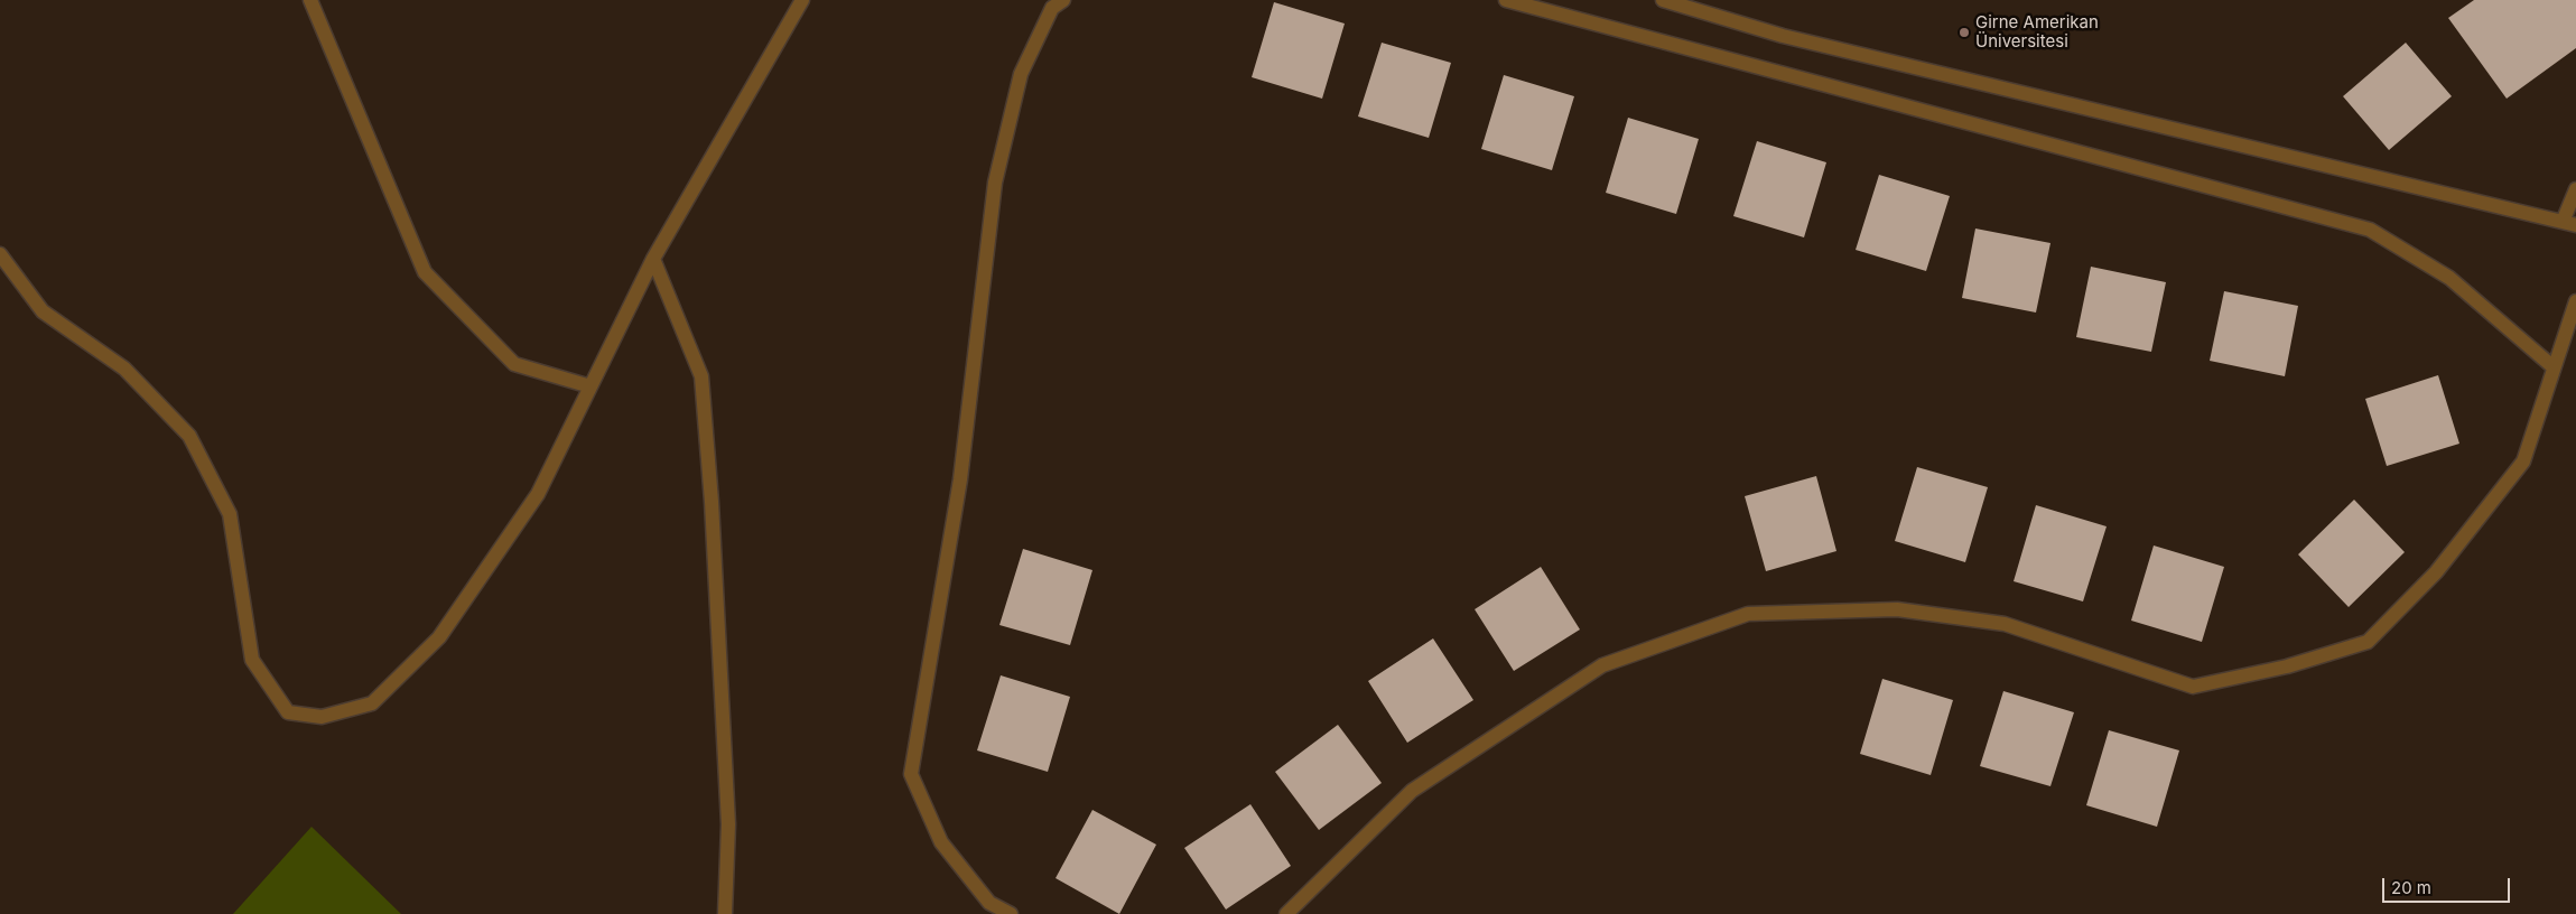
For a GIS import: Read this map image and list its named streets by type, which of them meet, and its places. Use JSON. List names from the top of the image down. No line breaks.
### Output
{"places":["Girne Amerikan Üniversitesi"],"scale_bar":"20 m"}
